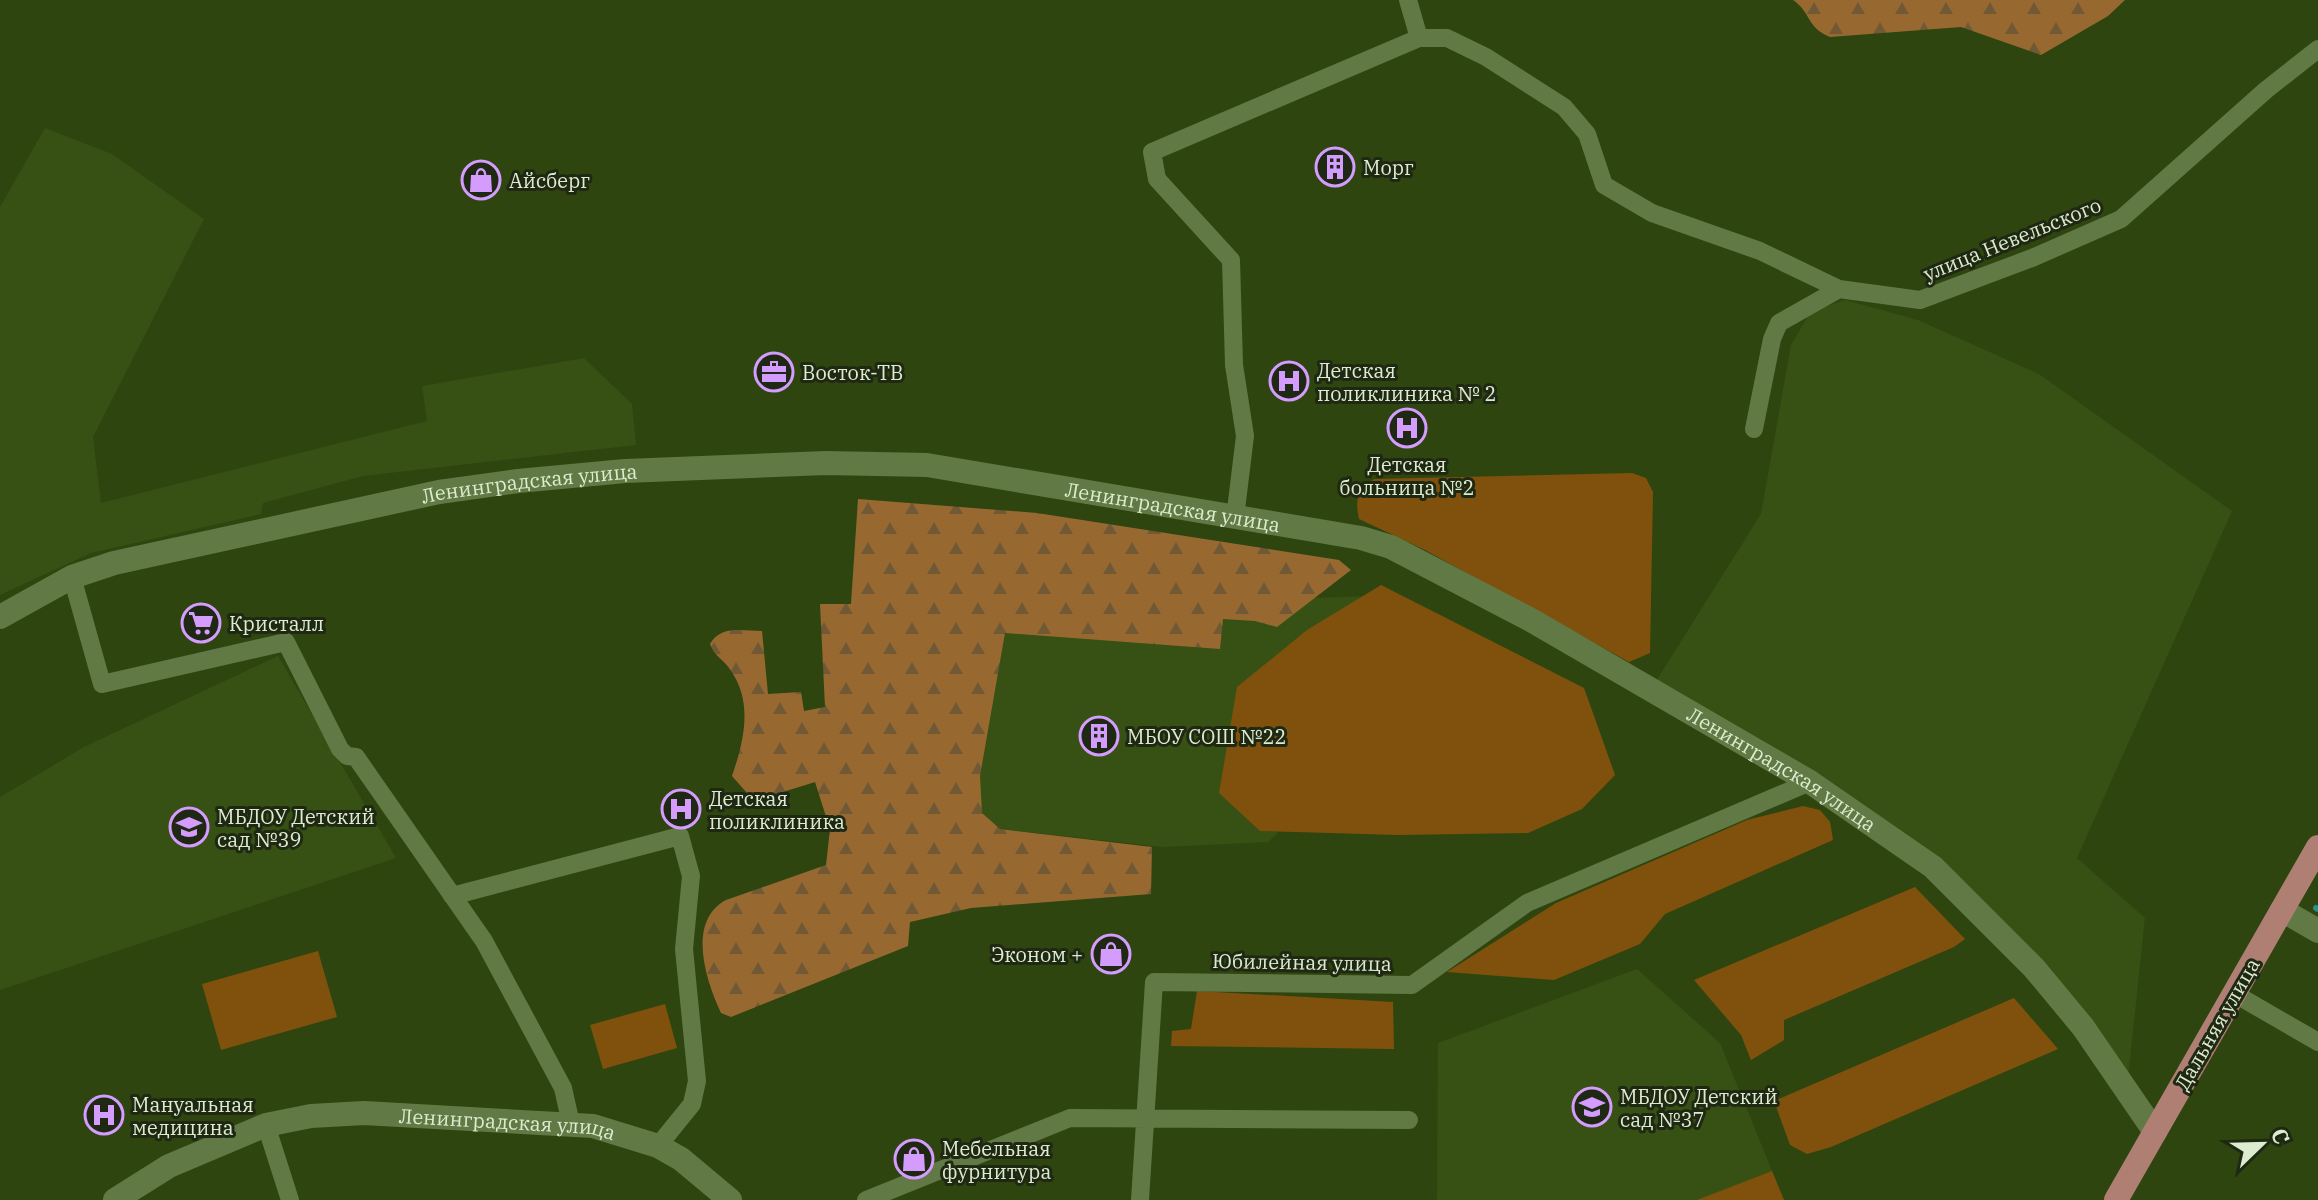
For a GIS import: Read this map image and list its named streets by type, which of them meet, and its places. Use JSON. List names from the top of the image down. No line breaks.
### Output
{"streets":{"main road":["Дальняя улица"],"street":["улица Невельского","Ленинградская улица","Юбилейная улица"]},"crossings":[["Ленинградская улица","Юбилейная улица"],["Ленинградская улица","Дальняя улица"]],"places":{"building":["Морг","МБОУ СОШ №22"],"shop":["Айсберг","Эконом +","Мебельная фурнитура"],"office":["Восток-ТВ"],"hospital":["Детская поликлиника № 2","Детская больница №2","Детская поликлиника","Мануальная медицина"],"supermarket":["Кристалл"],"school or university":["МБДОУ Детский сад №39","МБДОУ Детский сад №37"]},"north":"top right"}
